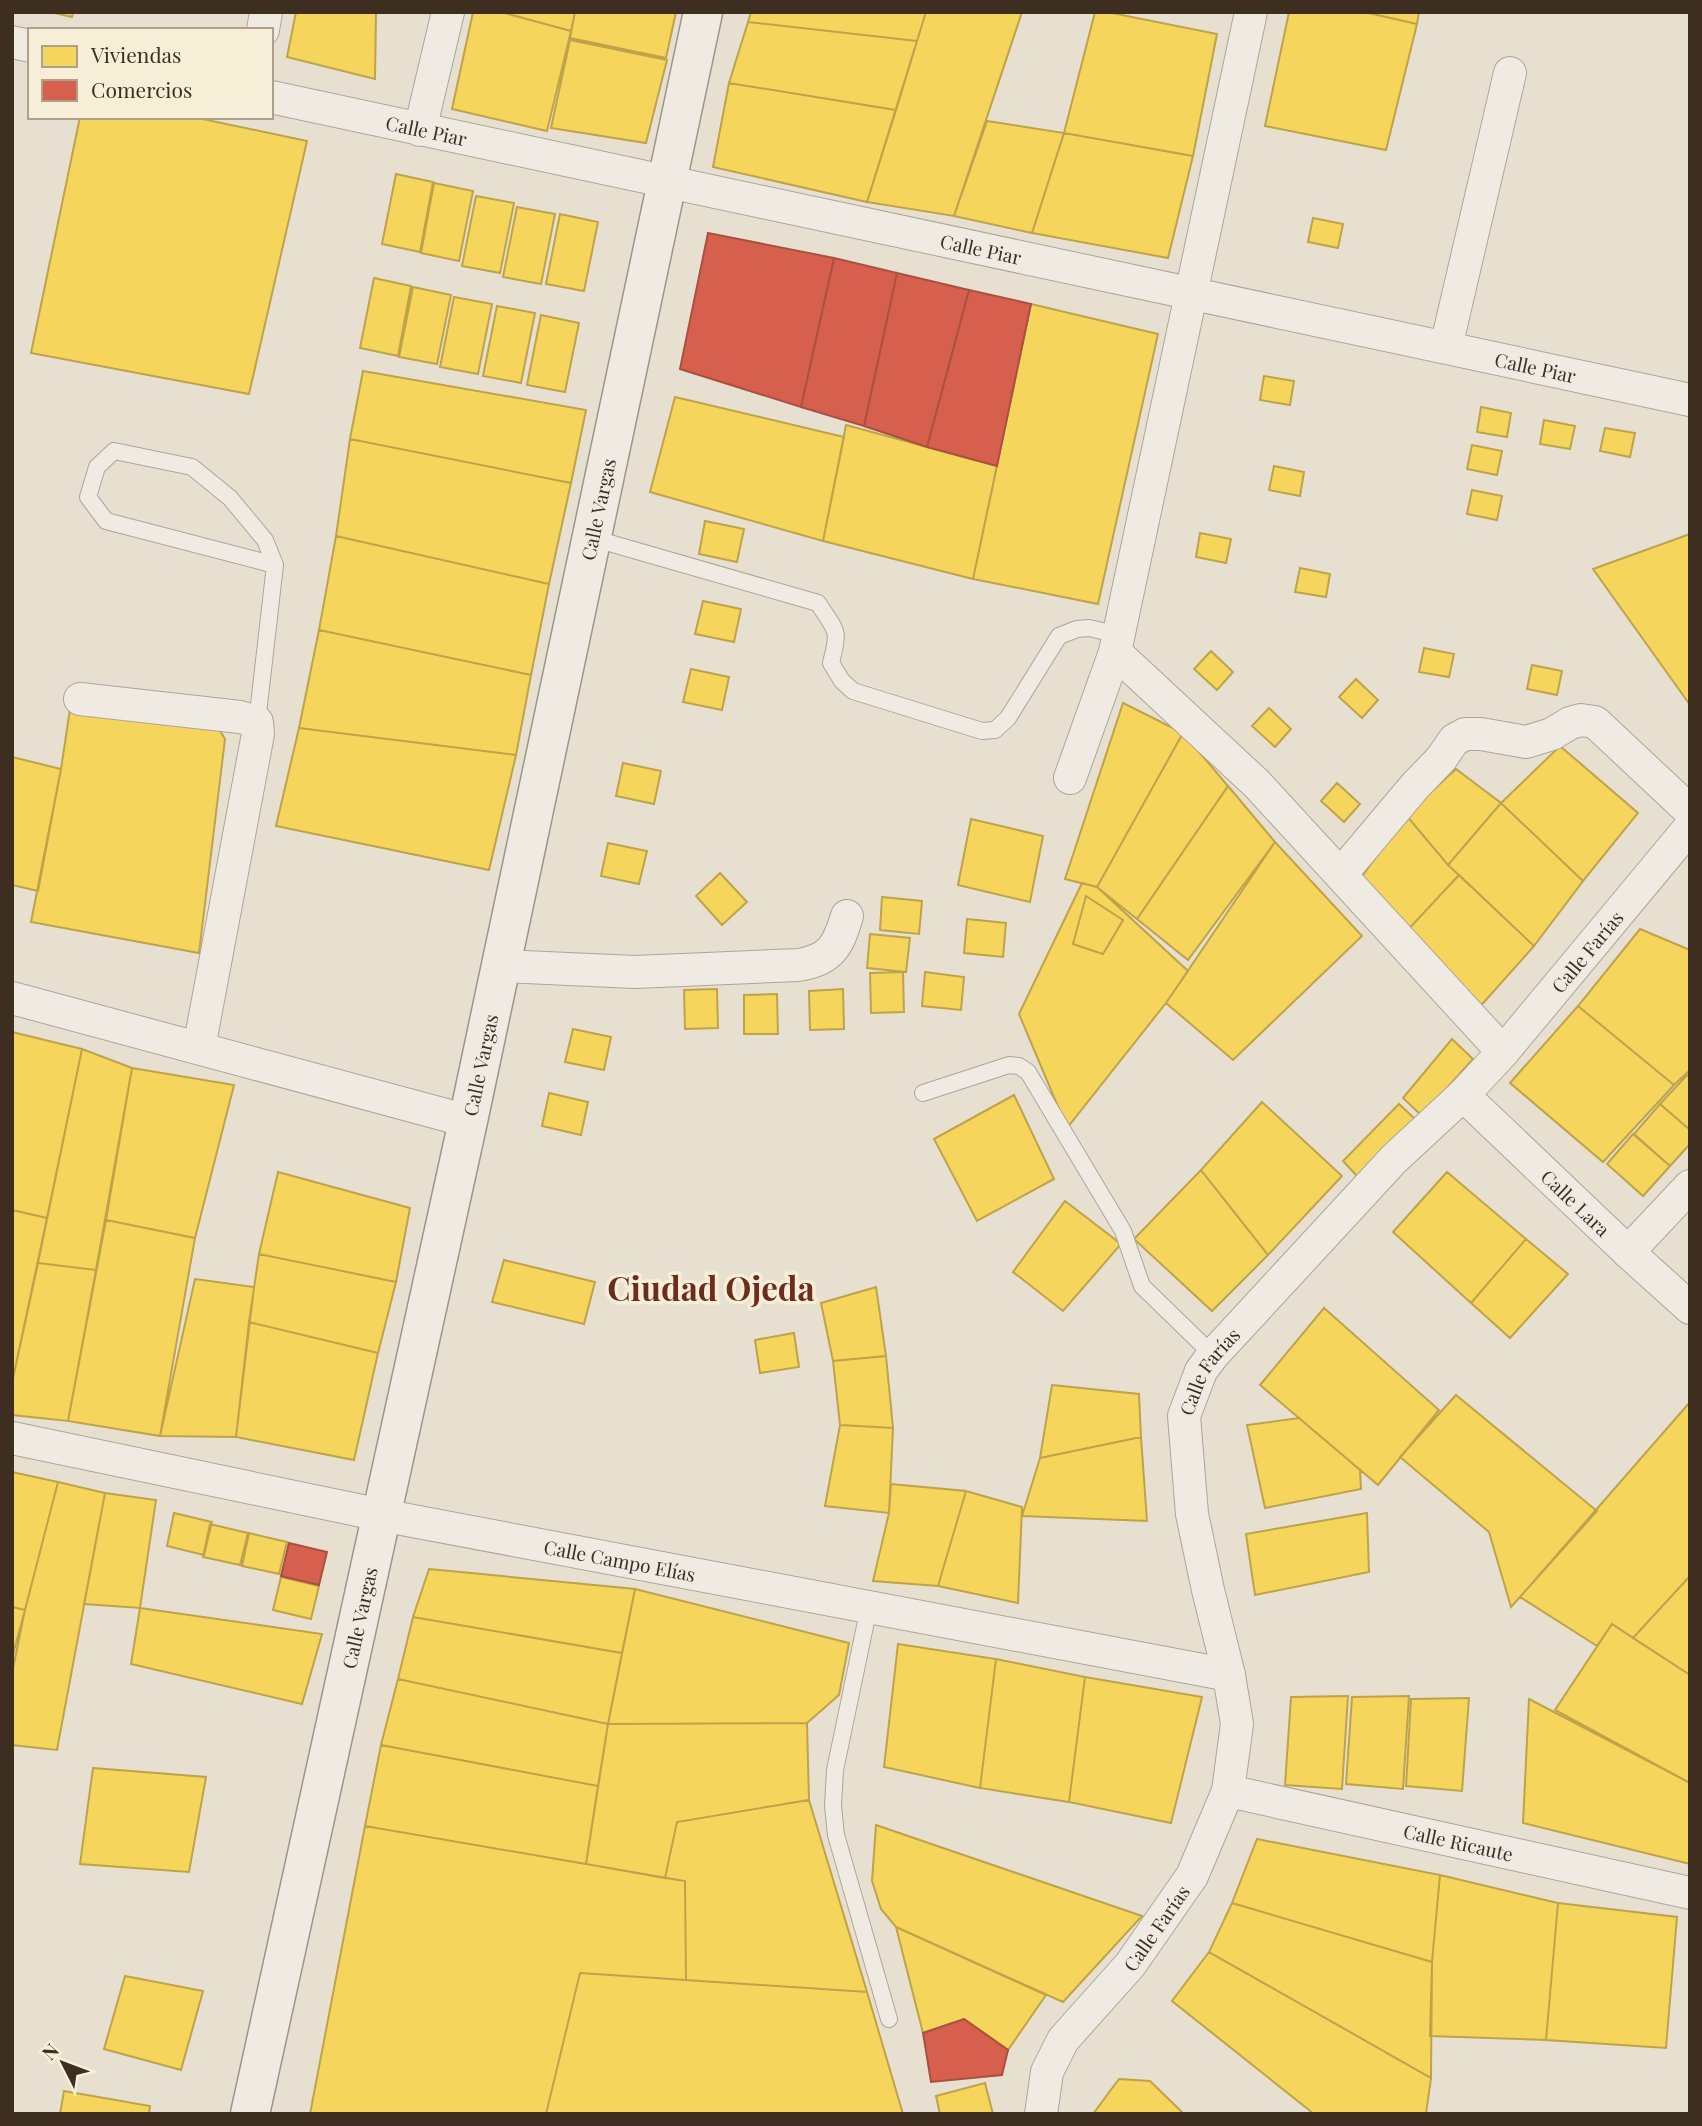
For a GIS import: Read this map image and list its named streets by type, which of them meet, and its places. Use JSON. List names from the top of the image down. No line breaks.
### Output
{"streets":{"street":["Calle Piar","Calle Vargas","Calle Farías","Calle Lara","Calle Campo Elías","Calle Ricaute"]},"crossings":[["Calle Piar","Calle Vargas"],["Calle Vargas","Calle Campo Elías"],["Calle Farías","Calle Lara"],["Calle Farías","Calle Campo Elías"],["Calle Farías","Calle Ricaute"]],"districts":["Ciudad Ojeda"],"legend":["Viviendas","Comercios"],"north":"top left"}
